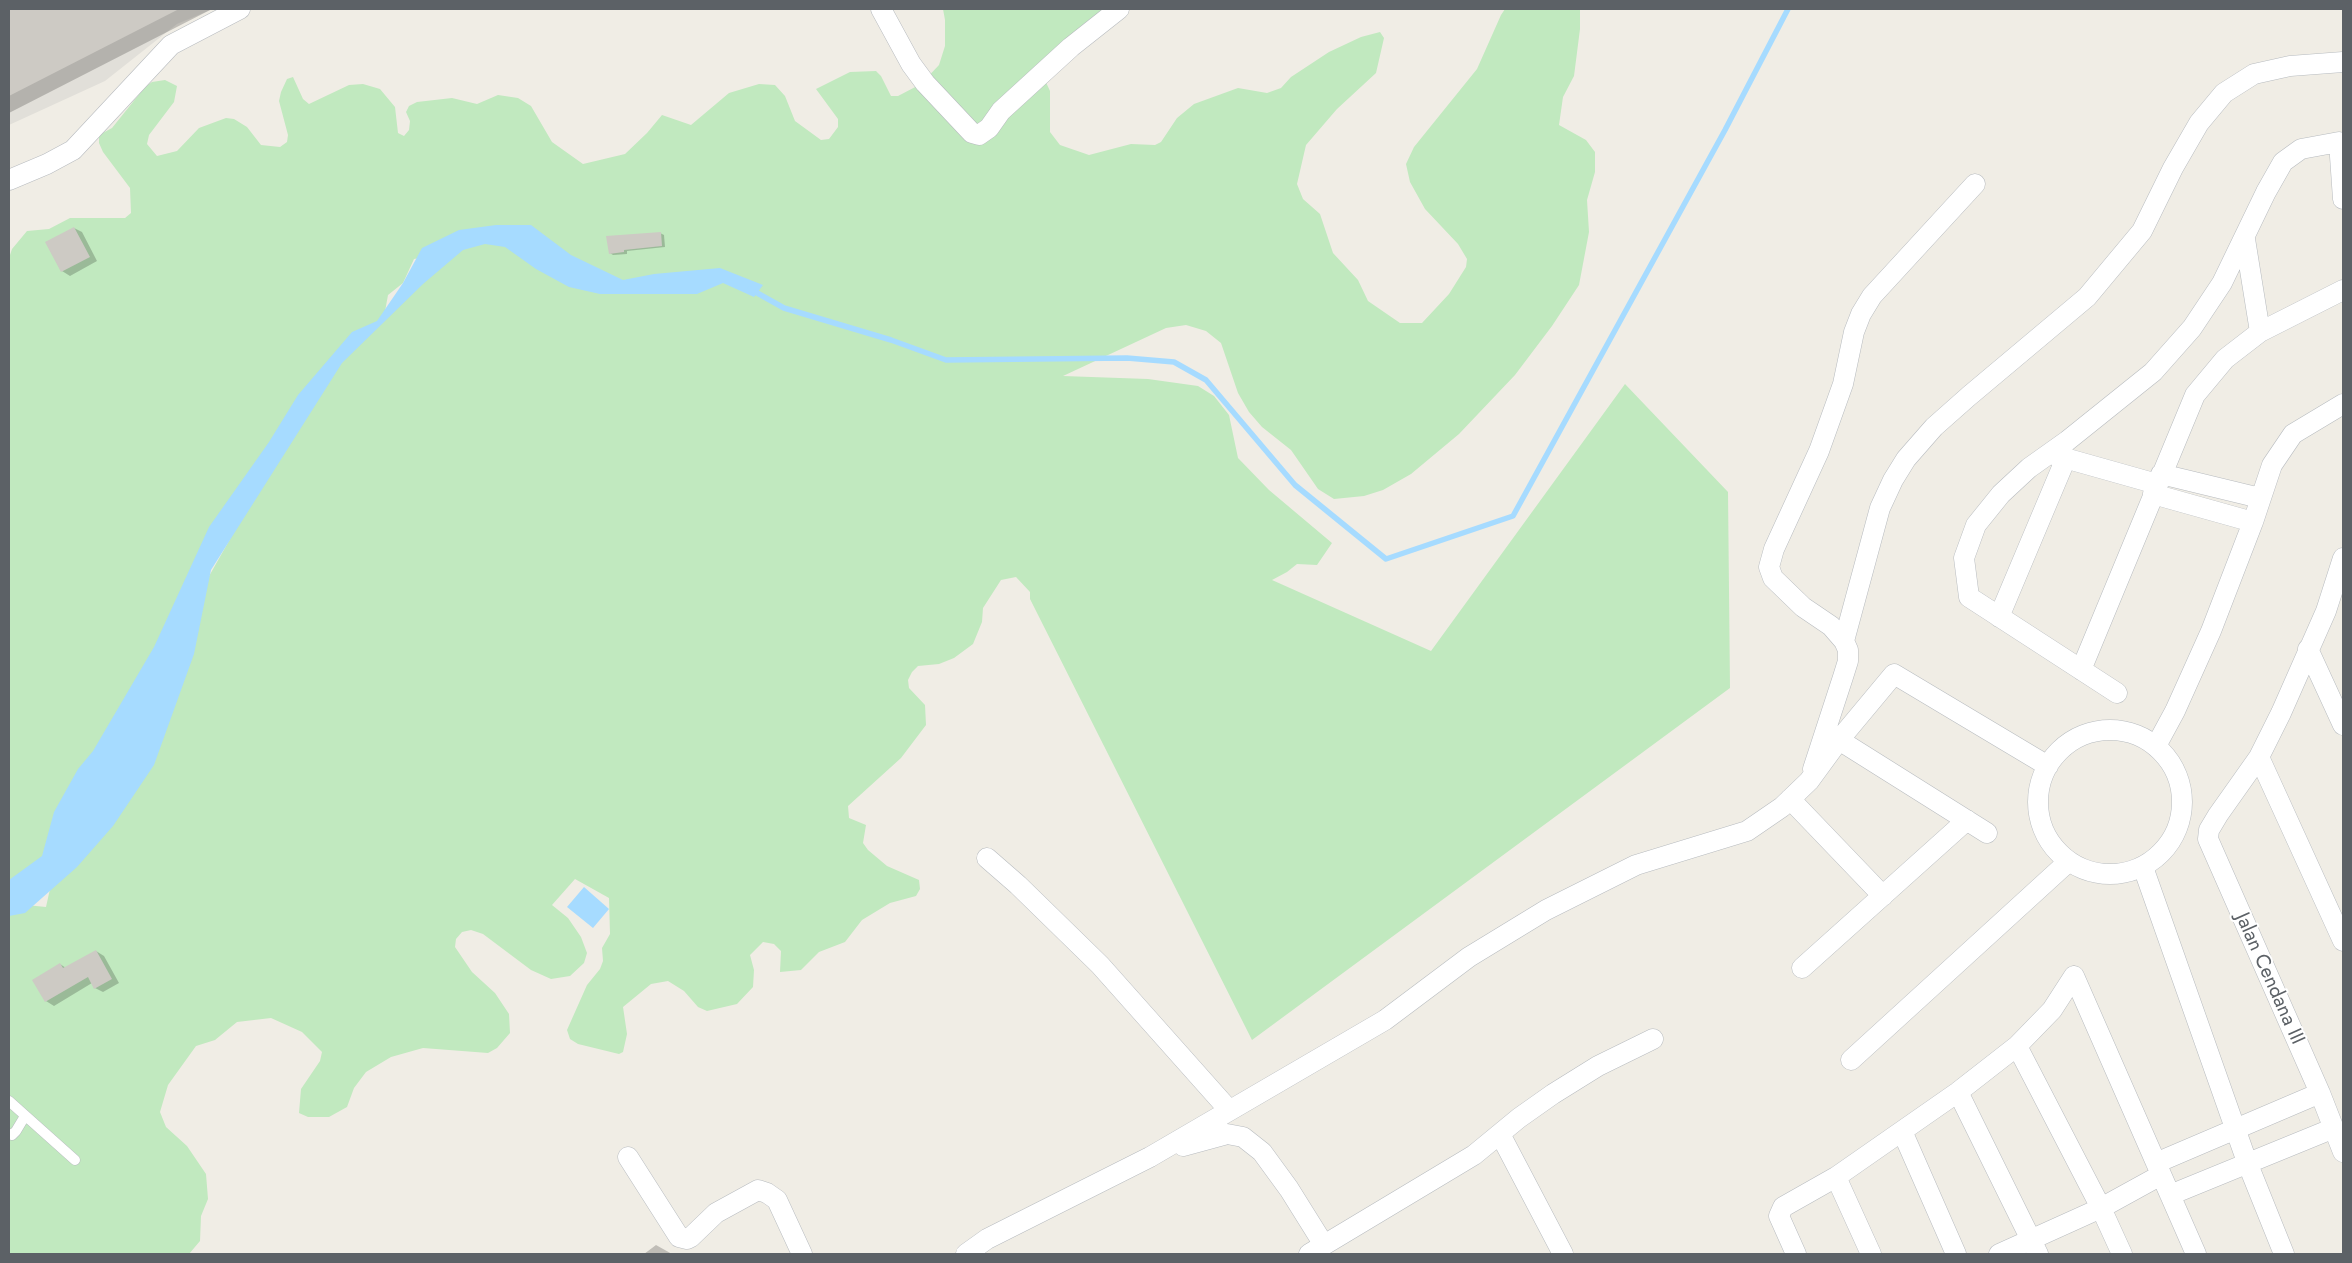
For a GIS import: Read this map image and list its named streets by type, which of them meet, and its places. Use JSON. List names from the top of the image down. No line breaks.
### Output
{"streets":{"street":["Jalan Cendana III"]}}
